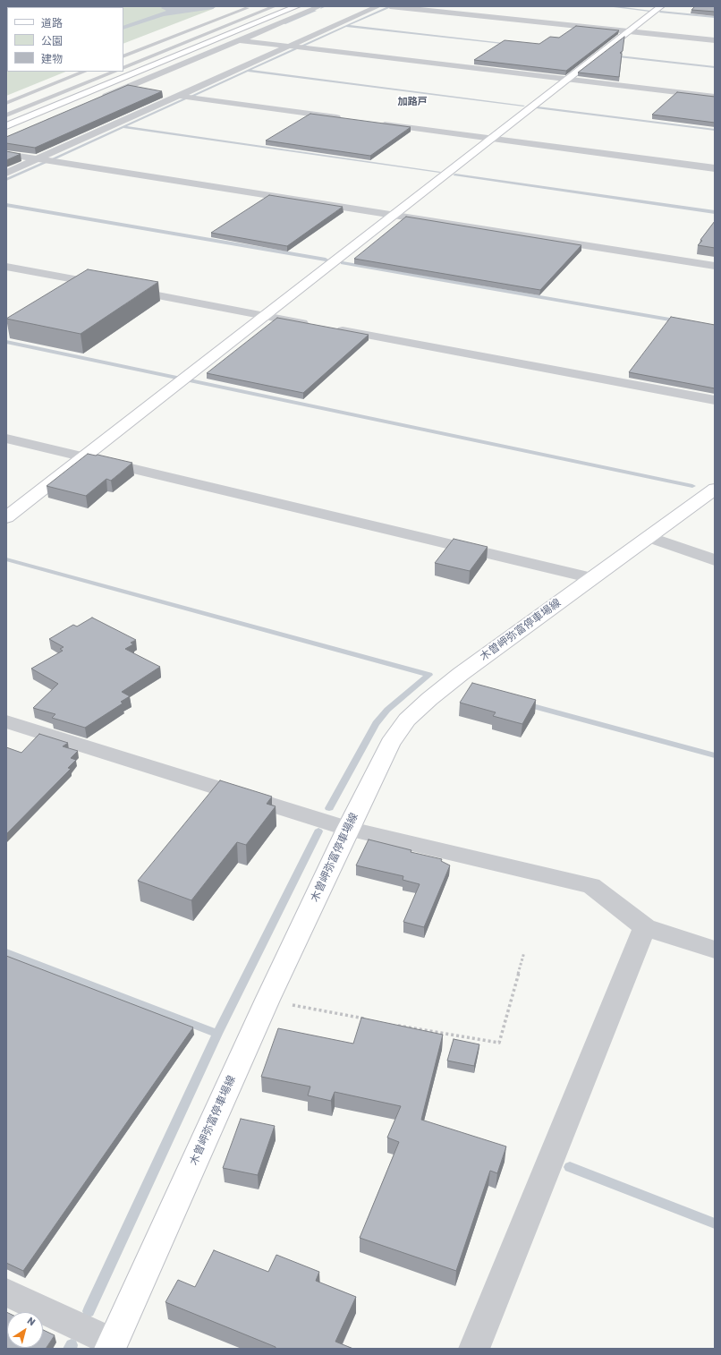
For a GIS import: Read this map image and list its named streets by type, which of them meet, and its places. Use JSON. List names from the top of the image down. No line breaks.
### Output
{"streets":{"street":["木曽岬弥富停車場線"]},"districts":["加路戸"],"legend":["道路","公園","建物"],"north":"top right"}
